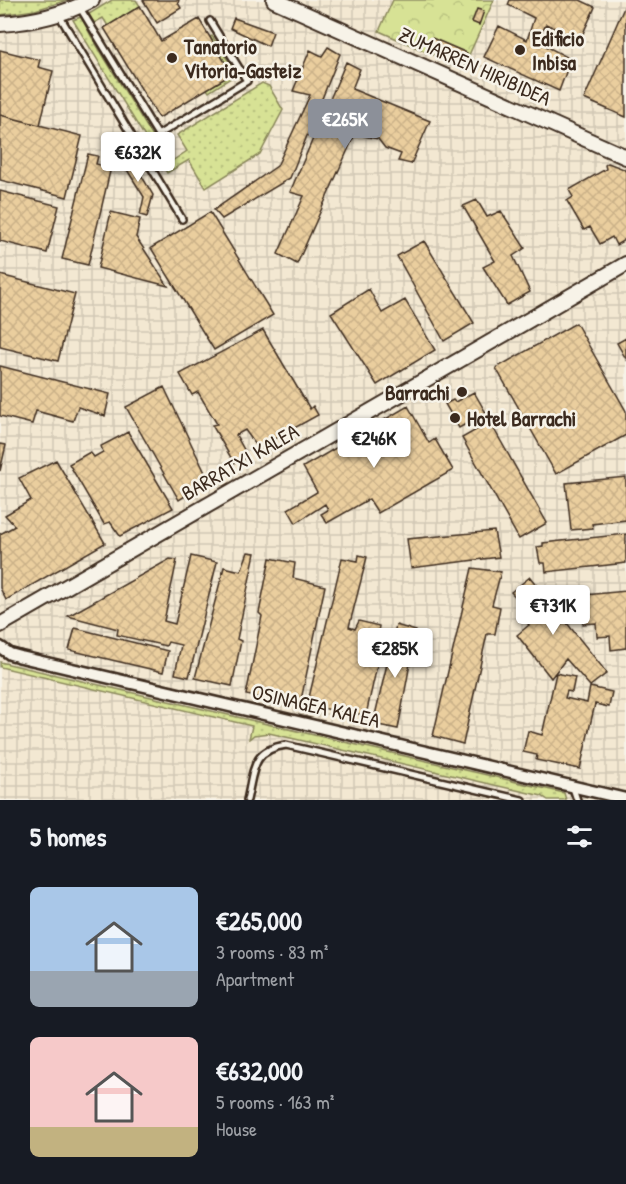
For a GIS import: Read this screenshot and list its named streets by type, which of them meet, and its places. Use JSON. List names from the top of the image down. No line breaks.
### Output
{"streets":{"street":["ZUMARREN HIRIBIDEA","BARRATXI KALEA","OSINAGEA KALEA"]},"places":["Edificio Inbisa","Tanatorio Vitoria-Gasteiz","Barrachi","Hotel Barrachi"],"page":{"price":["€265K","€632K","€246K","€731K","€285K"],"heading":"5 homes","list":[{"name":"€265,000","note":"3 rooms · 83 m² · Apartment"},{"name":"€632,000","note":"5 rooms · 163 m² · House"}]}}
